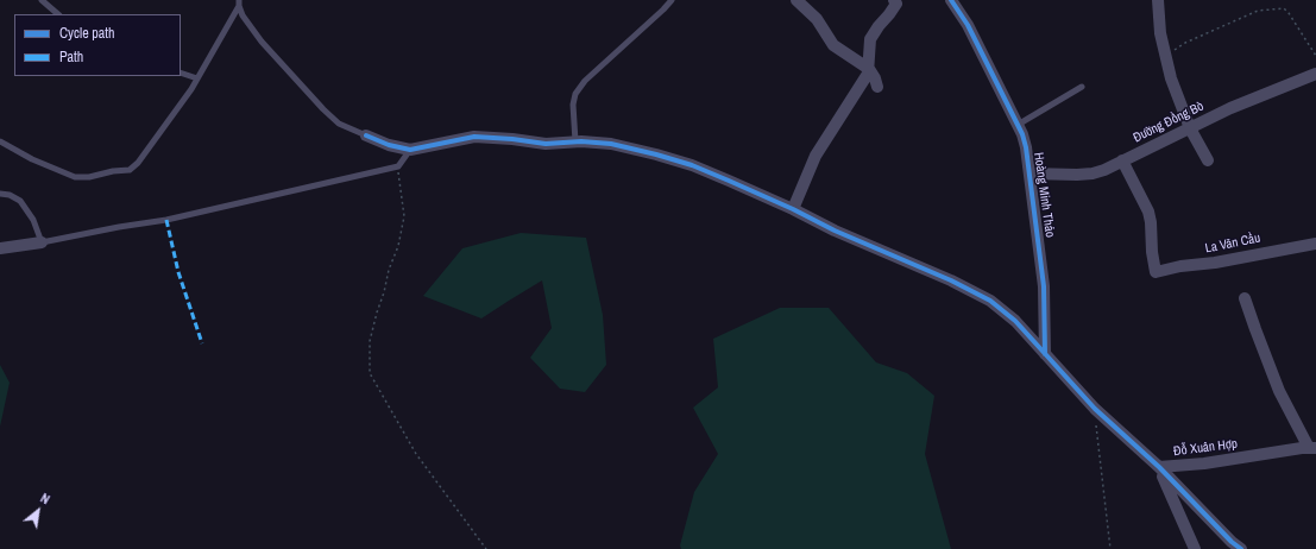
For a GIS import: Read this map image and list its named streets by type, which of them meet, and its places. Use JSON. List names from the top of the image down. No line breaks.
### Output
{"streets":{"street":["Đường Đồng Bò","Hoàng Minh Thảo","La Văn Cầu","Đỗ Xuân Hợp"]},"crossings":[["Đường Đồng Bò","Hoàng Minh Thảo"],["Đường Đồng Bò","La Văn Cầu"]],"legend":["Cycle path","Path"],"north":"top right"}
